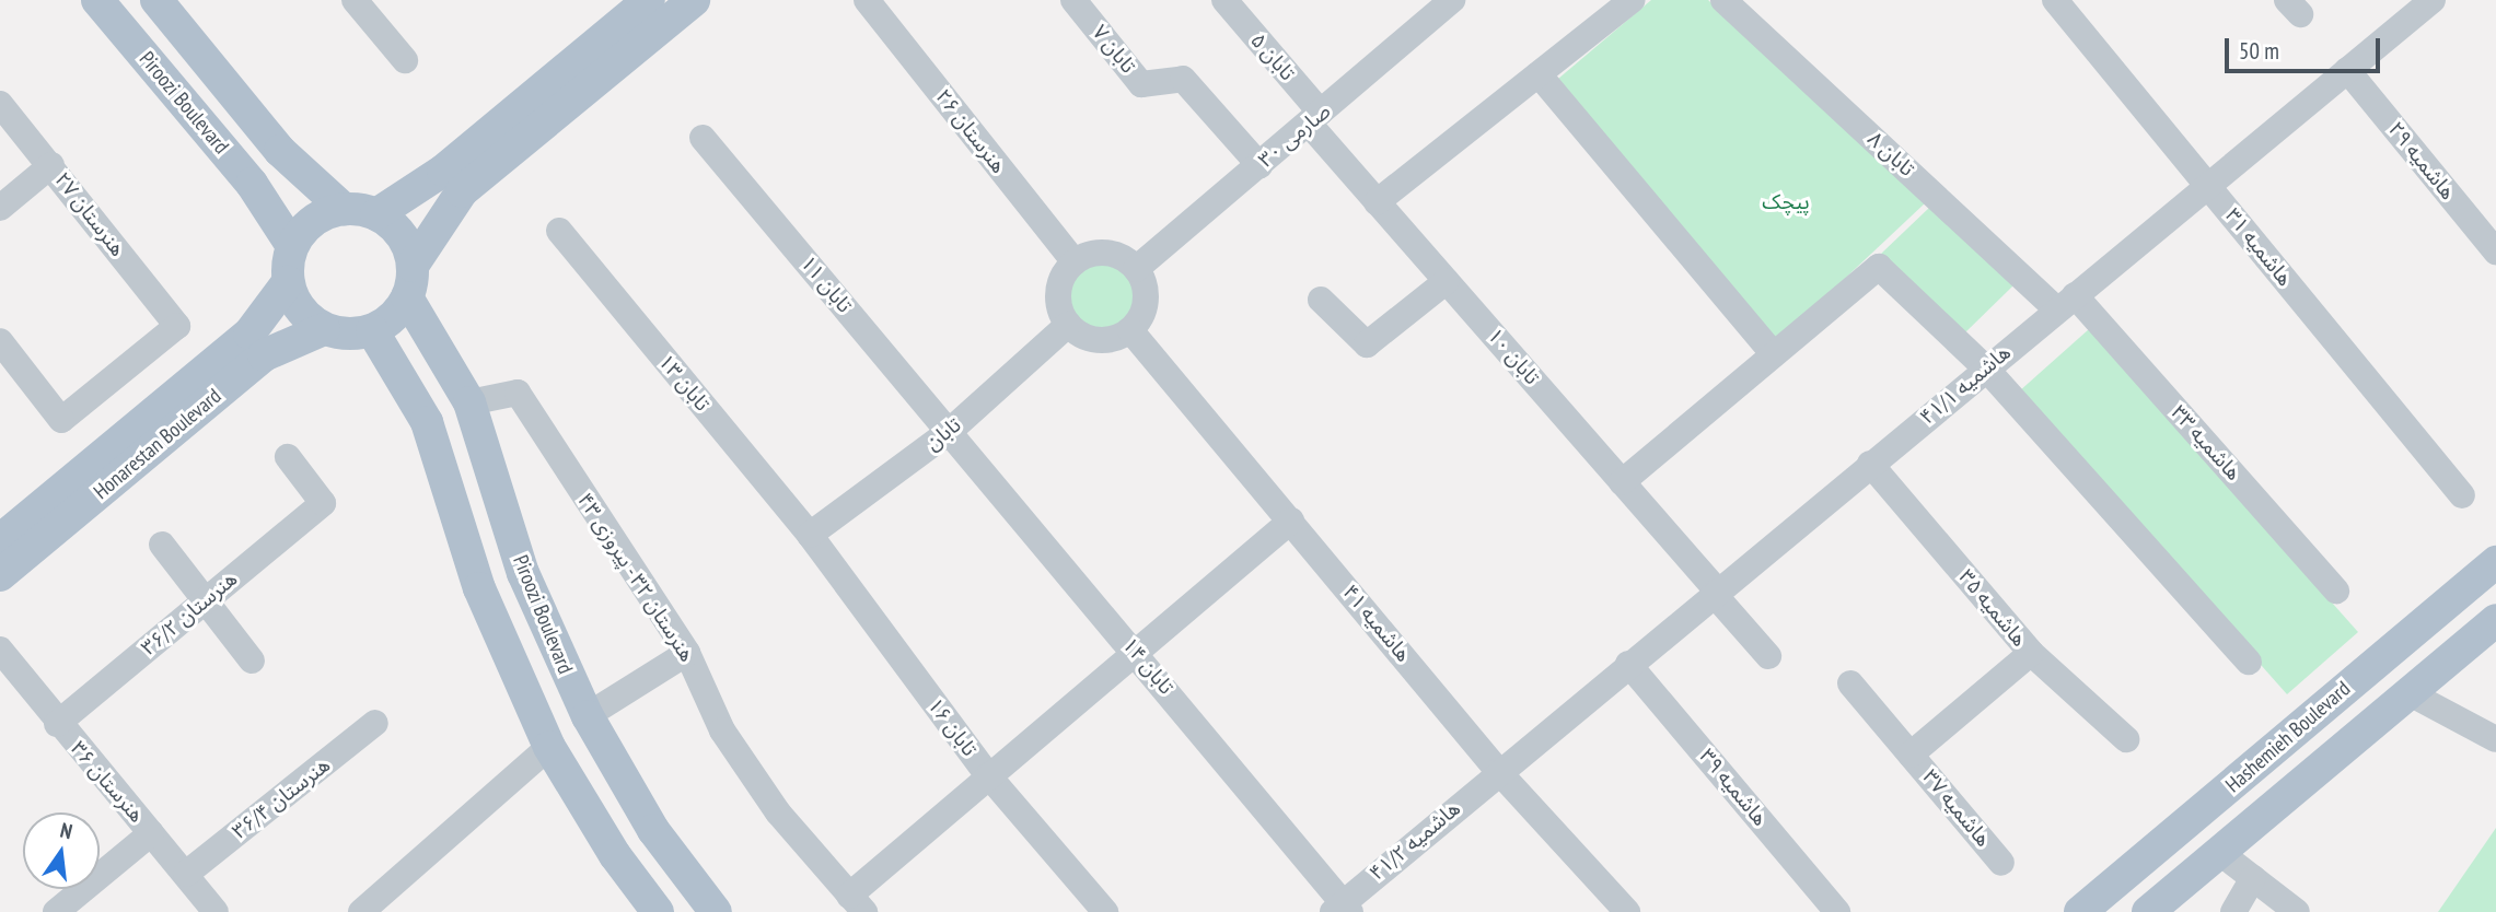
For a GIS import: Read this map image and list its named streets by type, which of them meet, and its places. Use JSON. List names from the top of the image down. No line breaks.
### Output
{"streets":{"main road":["Piroozi Boulevard","Honarestan Boulevard","Hashemieh Boulevard"],"street":["تابان ۷","تابان ۵","هنرستان ۲۶","صارمی ۳۰","تابان ۸","هاشمیه ۲۹","هنرستان ۲۷","هاشمیه ۳۱","تابان ۱۱","تابان ۱۰","تابان ۱۳","هاشمیه ۴۱/۱","تابان","هاشمیه ۳۳","هنرستان ۳۲ - پیروزی ۴۳","هاشمیه ۳۵","هنرستان ۳۶/۲","هاشمیه ۴۱","تابان ۱۴","تابان ۱۶","هنرستان ۳۶","هاشمیه ۳۹","هنرستان ۳۶/۴","هاشمیه ۳۷","هاشمیه ۴۱/۲"]},"crossings":[["تابان ۷","صارمی ۳۰"],["تابان ۵","صارمی ۳۰"],["تابان ۵","تابان ۱۰"],["Piroozi Boulevard","Honarestan Boulevard"],["Piroozi Boulevard","هنرستان ۳۲ - پیروزی ۴۳"],["هنرستان ۲۶","صارمی ۳۰"],["هنرستان ۲۶","تابان"],["هنرستان ۲۶","هاشمیه ۴۱"],["صارمی ۳۰","تابان ۱۰"],["صارمی ۳۰","تابان"],["صارمی ۳۰","هاشمیه ۴۱"],["تابان ۸","هاشمیه ۴۱/۱"],["تابان ۸","هاشمیه ۳۳"],["هاشمیه ۲۹","هاشمیه ۴۱/۱"],["هاشمیه ۳۱","هاشمیه ۴۱/۱"],["تابان ۱۱","تابان"],["تابان ۱۱","تابان ۱۴"],["تابان ۱۰","هاشمیه ۴۱/۱"],["تابان ۱۳","تابان"],["تابان ۱۳","تابان ۱۶"],["هاشمیه ۴۱/۱","هاشمیه ۳۳"],["هاشمیه ۴۱/۱","هاشمیه ۳۵"],["هاشمیه ۴۱/۱","هاشمیه ۴۱"],["هاشمیه ۴۱/۱","هاشمیه ۳۹"],["هاشمیه ۴۱/۱","هاشمیه ۴۱/۲"],["تابان","هاشمیه ۴۱"],["تابان","تابان ۱۴"],["تابان","تابان ۱۶"],["هنرستان ۳۶/۲","هنرستان ۳۶"],["هاشمیه ۴۱","هاشمیه ۴۱/۲"],["تابان ۱۴","هاشمیه ۴۱/۲"],["هنرستان ۳۶","هنرستان ۳۶/۴"]],"parks":["پیچک"],"scale_bar":"50 m","north":"top"}
